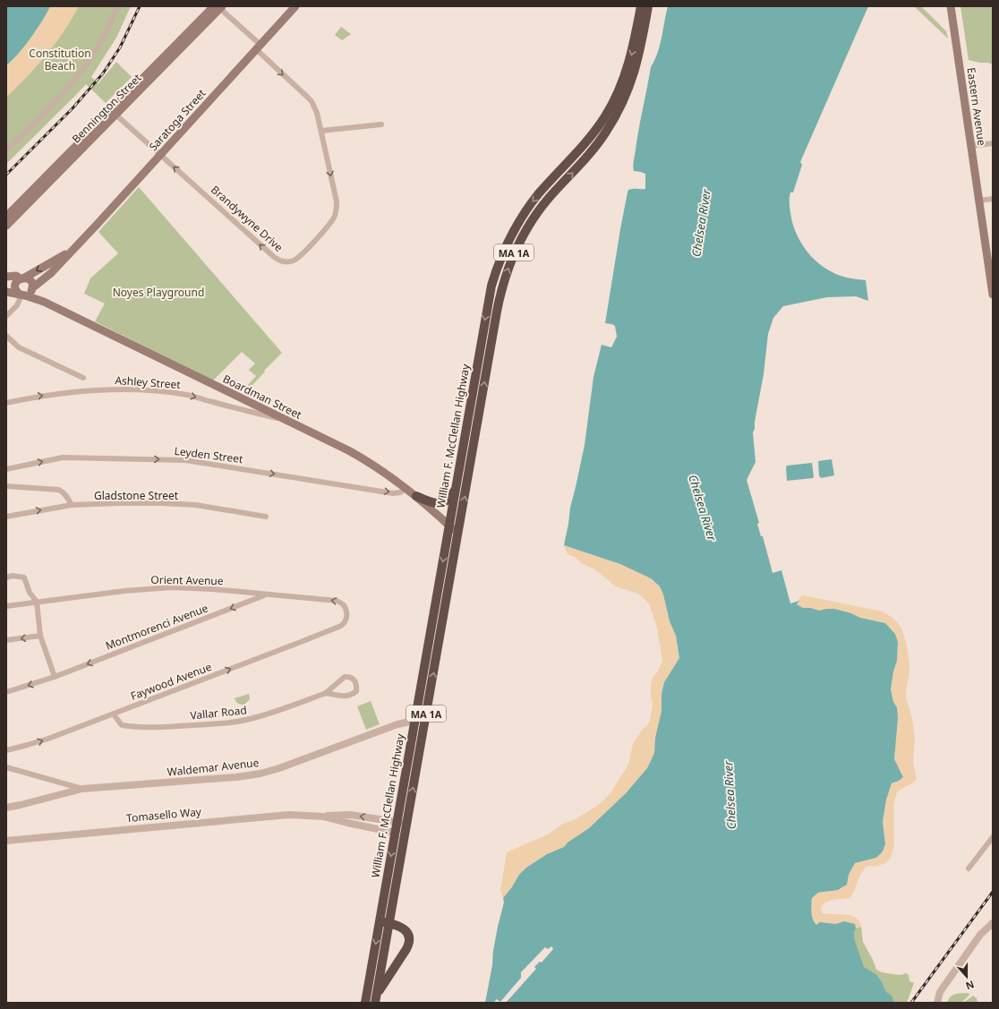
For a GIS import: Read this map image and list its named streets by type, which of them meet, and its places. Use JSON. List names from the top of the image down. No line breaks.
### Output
{"streets":{"highway":["MA 1A","William F. McClellan Highway"],"main road":["Eastern Avenue","Bennington Street","Saratoga Street","Boardman Street"],"street":["Brandywyne Drive","Ashley Street","Leyden Street","Gladstone Street","Orient Avenue","Montmorenci Avenue","Faywood Avenue","Vallar Road","Waldemar Avenue","Tomasello Way"]},"crossings":[["Bennington Street","Brandywyne Drive"],["Saratoga Street","Brandywyne Drive"],["Saratoga Street","Boardman Street"],["MA 1A","William F. McClellan Highway"],["Ashley Street","Boardman Street"],["Boardman Street","William F. McClellan Highway"],["Boardman Street","Leyden Street"],["William F. McClellan Highway","Waldemar Avenue"],["William F. McClellan Highway","Tomasello Way"],["Orient Avenue","Montmorenci Avenue"],["Orient Avenue","Faywood Avenue"],["Faywood Avenue","Vallar Road"]],"one_way":["Ashley Street","Leyden Street","Montmorenci Avenue","Faywood Avenue"],"water":["Chelsea River"],"parks":["Constitution Beach","Noyes Playground"],"north":"bottom"}
